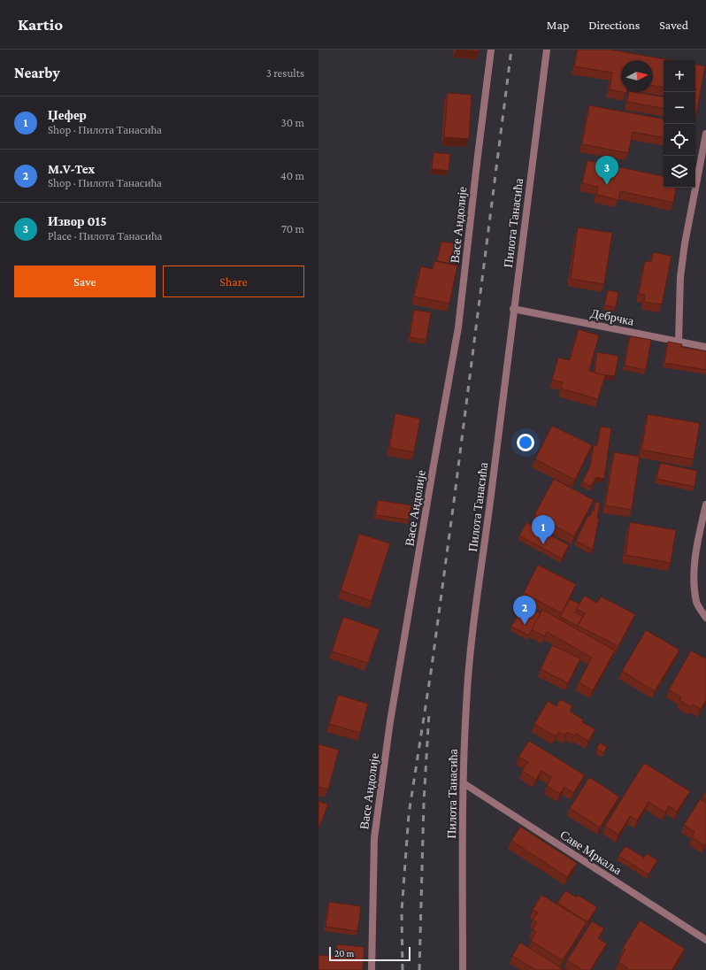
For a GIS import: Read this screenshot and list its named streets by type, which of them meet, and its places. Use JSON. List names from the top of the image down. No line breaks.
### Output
{"streets":{"street":["Пилота Танасића","Васе Андолије","Дебрчка","Саве Мркаља"]},"crossings":[["Пилота Танасића","Дебрчка"],["Пилота Танасића","Саве Мркаља"]],"scale_bar":"20 m","north":"right","page":{"header":"Kartio","nav":["Map","Directions","Saved"],"heading":["Nearby","3 results"],"map_buttons":["+","−"],"list":[{"mark":"1","name":"Џефер","note":"Shop · Пилота Танасића","value":"30 m"},{"mark":"2","name":"M.V-Tex","note":"Shop · Пилота Танасића","value":"40 m"},{"mark":"3","name":"Извор 015","note":"Place · Пилота Танасића","value":"70 m"}],"pins":["3","1","2"],"buttons":["Save","Share"],"scale":"20 m"}}
